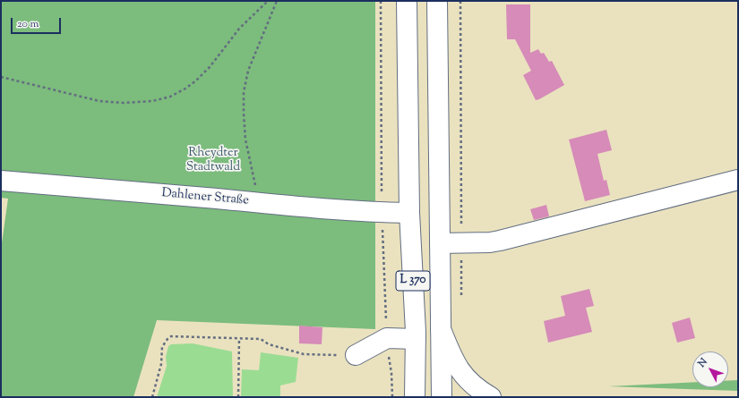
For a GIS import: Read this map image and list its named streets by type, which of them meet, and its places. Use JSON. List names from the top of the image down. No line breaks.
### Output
{"streets":{"main road":["Dahlener Straße","L 370"]},"crossings":[["Dahlener Straße","L 370"]],"parks":["Rheydter Stadtwald"],"scale_bar":"20 m","north":"top left"}
